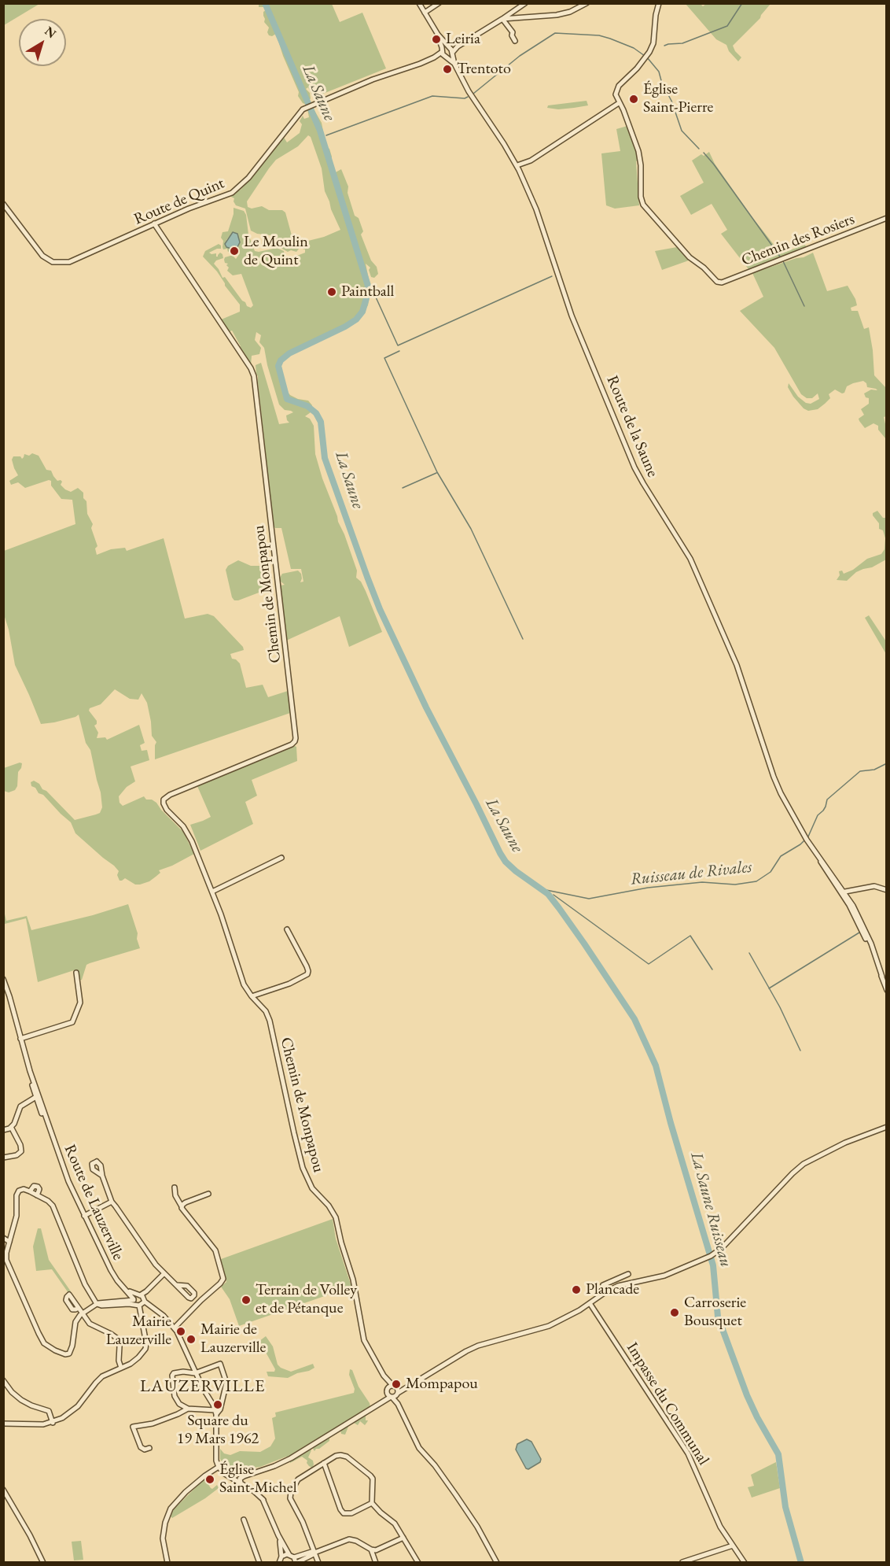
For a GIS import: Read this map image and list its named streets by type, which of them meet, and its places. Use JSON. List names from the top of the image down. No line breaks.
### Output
{"streets":{"street":["Route de Quint","Chemin des Rosiers","Route de la Saune","Chemin de Monpapou","Route de Lauzerville","Impasse du Communal"]},"crossings":[["Route de Quint","Route de la Saune"],["Route de Quint","Chemin de Monpapou"]],"districts":["LAUZERVILLE"],"water":["La Saune","Ruisseau de Rivales","La Saune Ruisseau"],"places":["Leiria","Trentoto","Église Saint-Pierre","Le Moulin de Quint","Paintball","Plancade","Terrain de Volley et de Pétanque","Carroserie Bousquet","Mairie Lauzerville","Mairie de Lauzerville","Mompapou","Square du 19 Mars 1962","Église Saint-Michel"],"north":"top right"}
